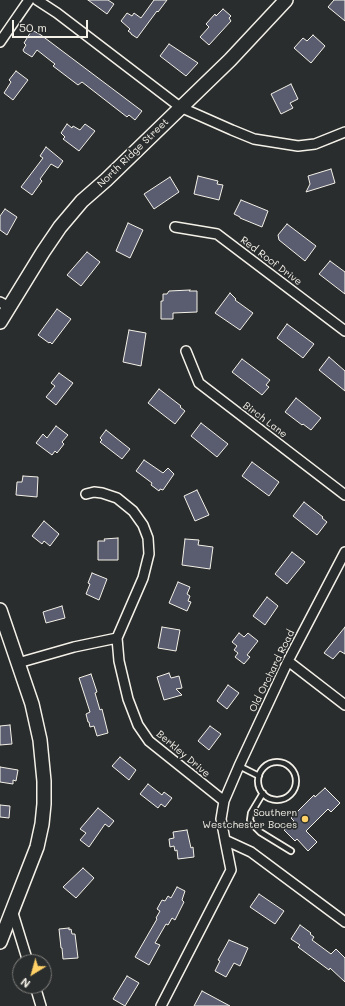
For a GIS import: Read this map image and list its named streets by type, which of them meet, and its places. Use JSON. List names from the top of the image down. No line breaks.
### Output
{"streets":{"street":["North Ridge Street","Red Roof Drive","Birch Lane","Old Orchard Road","Berkley Drive"]},"crossings":[["Old Orchard Road","Berkley Drive"]],"places":["Southern Westchester Boces"],"scale_bar":"50 m","north":"bottom left"}
